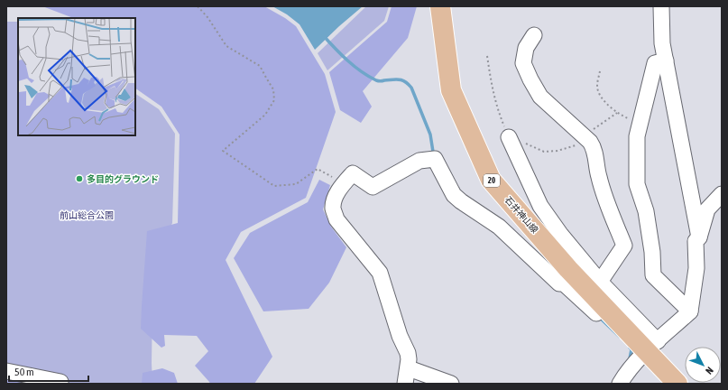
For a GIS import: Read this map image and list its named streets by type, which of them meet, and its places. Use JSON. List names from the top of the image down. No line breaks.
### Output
{"streets":{"main road":["20","石井神山線"]},"parks":["前山総合公園"],"places":["多目的グラウンド"],"scale_bar":"50 m","north":"bottom right"}
